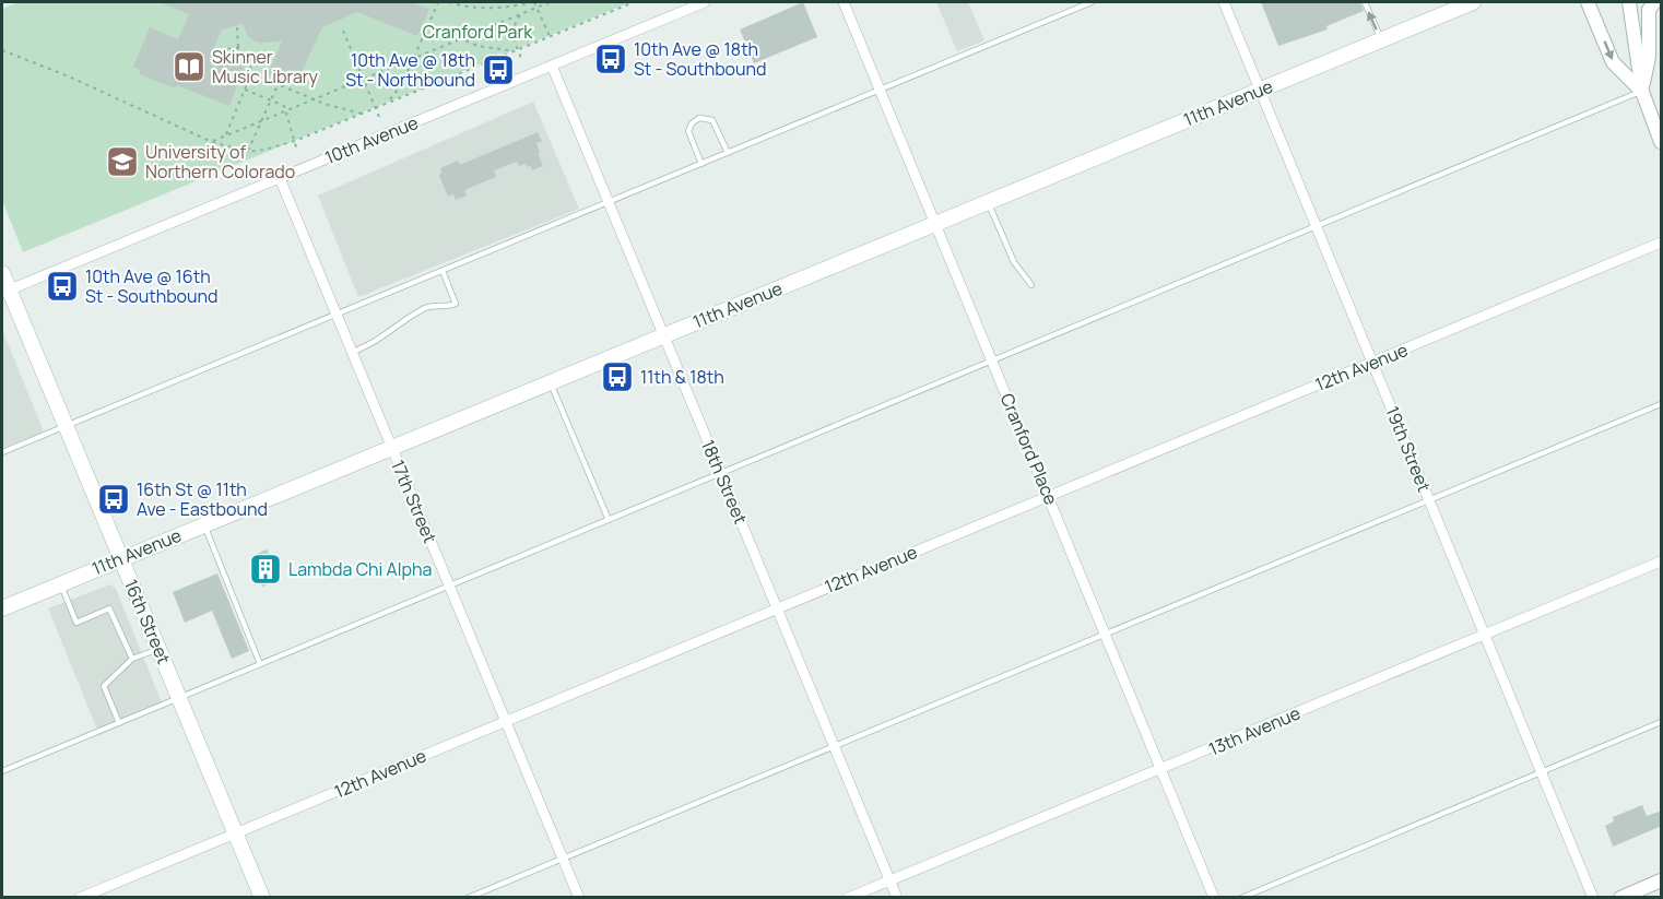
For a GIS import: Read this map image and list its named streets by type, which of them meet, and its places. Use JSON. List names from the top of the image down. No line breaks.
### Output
{"streets":{"main road":["11th Avenue","16th Street"],"street":["10th Avenue","12th Avenue","Cranford Place","19th Street","18th Street","17th Street","13th Avenue"]},"crossings":[["11th Avenue","Cranford Place"],["11th Avenue","19th Street"],["11th Avenue","18th Street"],["11th Avenue","17th Street"],["11th Avenue","16th Street"],["10th Avenue","18th Street"],["10th Avenue","17th Street"],["10th Avenue","16th Street"],["12th Avenue","Cranford Place"],["12th Avenue","19th Street"],["12th Avenue","18th Street"],["12th Avenue","17th Street"],["12th Avenue","16th Street"],["Cranford Place","13th Avenue"],["19th Street","13th Avenue"],["18th Street","13th Avenue"]],"parks":["Cranford Park"],"places":{"bus stop":["10th Ave @ 18th St - Southbound","10th Ave @ 18th St - Northbound","10th Ave @ 16th St - Southbound","11th & 18th","16th St @ 11th Ave - Eastbound"],"library":["Skinner Music Library"],"school or university":["University of Northern Colorado"],"building":["Lambda Chi Alpha"]}}
